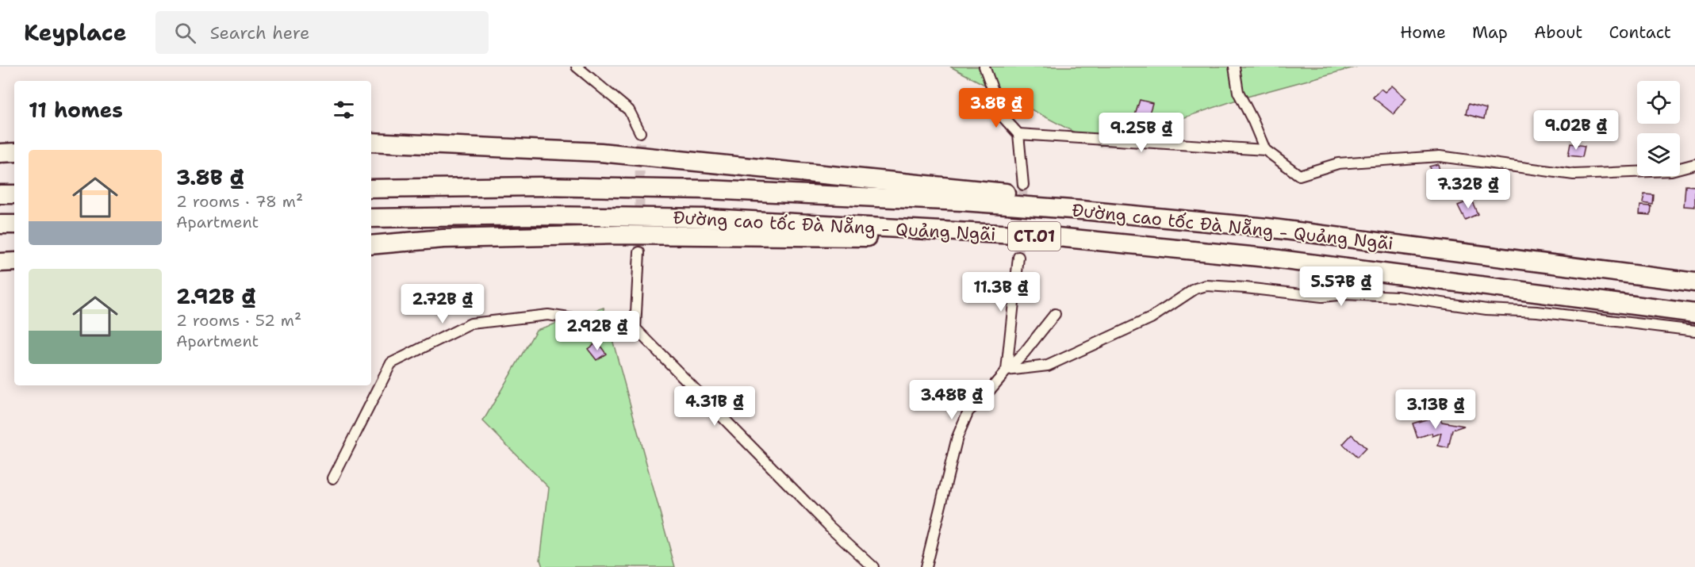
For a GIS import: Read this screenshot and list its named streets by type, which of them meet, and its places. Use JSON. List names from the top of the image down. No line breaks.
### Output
{"streets":{"highway":["Đường cao tốc Đà Nẵng - Quảng Ngãi","CT.01"]},"page":{"header":"Keyplace","search":"Search here","nav":["Home","Map","About","Contact"],"heading":"11 homes","price":["3.8B ₫","9.02B ₫","9.25B ₫","7.32B ₫","5.57B ₫","11.3B ₫","2.72B ₫","2.92B ₫","3.48B ₫","4.31B ₫","3.13B ₫"],"list":[{"name":"3.8B ₫","note":"2 rooms · 78 m² · Apartment"},{"name":"2.92B ₫","note":"2 rooms · 52 m² · Apartment"}]}}
